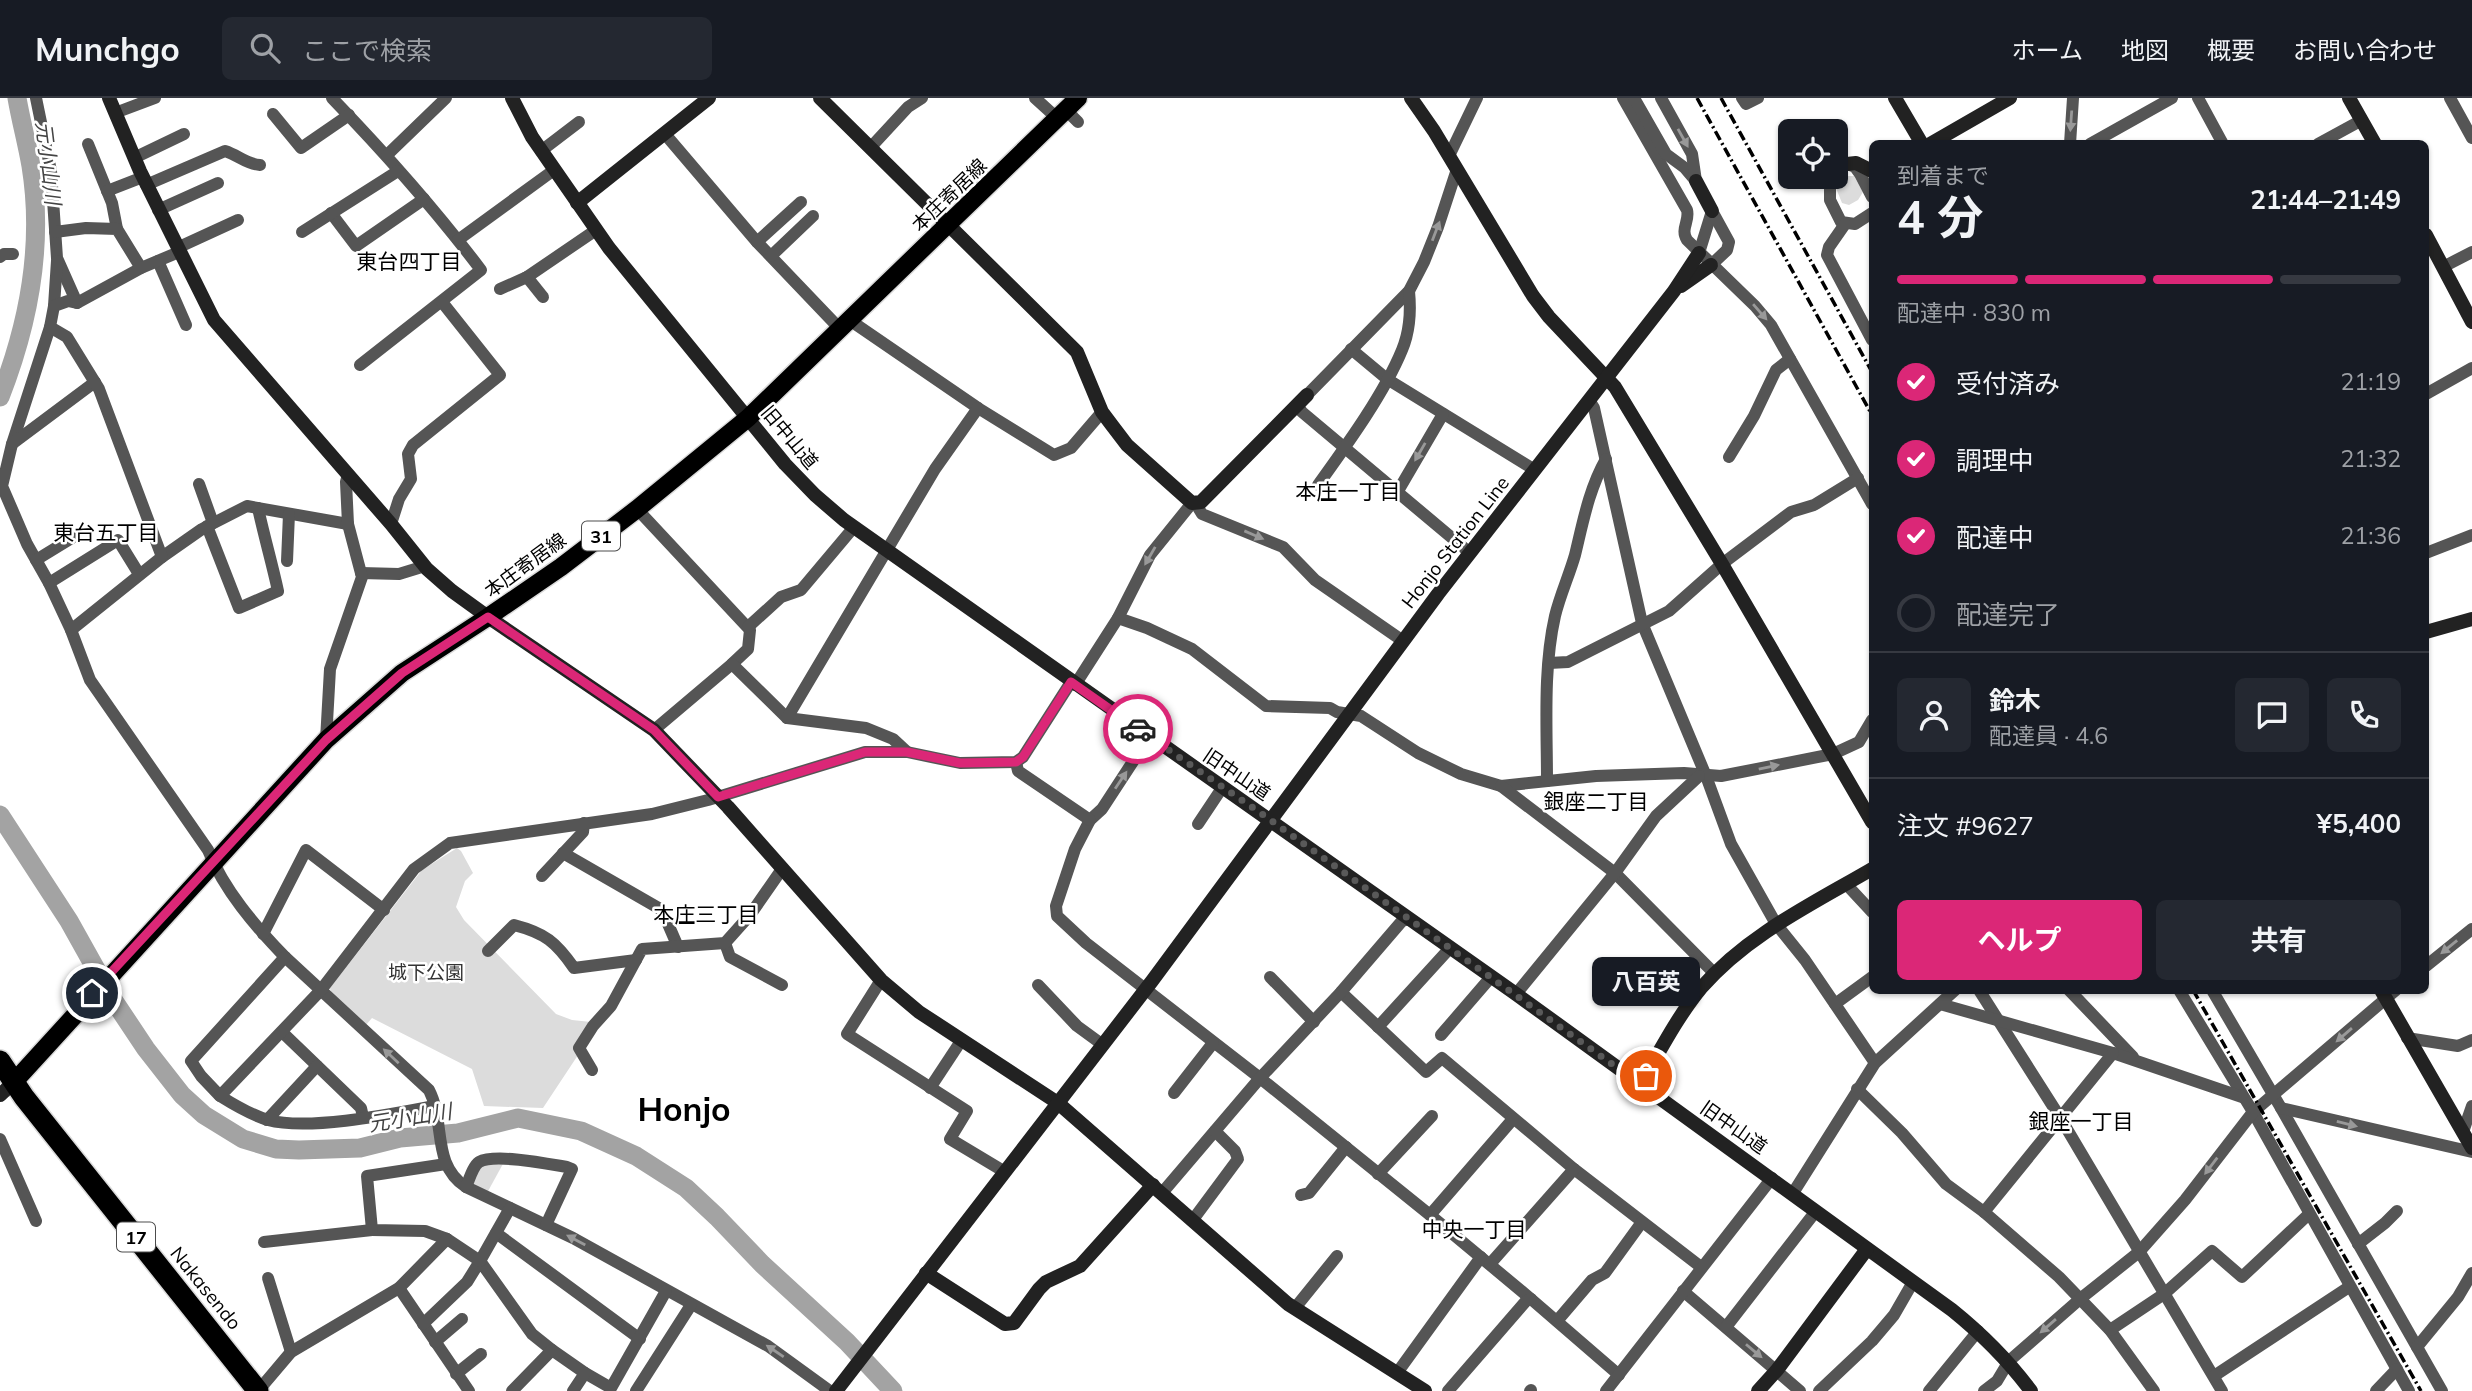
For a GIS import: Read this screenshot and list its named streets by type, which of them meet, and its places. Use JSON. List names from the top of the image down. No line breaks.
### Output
{"streets":{"highway":["17","Nakasendo"],"main road":["本庄寄居線","31"],"street":["旧中山道","Honjo Station Line"]},"crossings":[["本庄寄居線","旧中山道"],["本庄寄居線","17"],["本庄寄居線","Nakasendo"],["旧中山道","Honjo Station Line"],["17","Nakasendo"]],"districts":["東台四丁目","本庄一丁目","東台五丁目","銀座二丁目","本庄三丁目","Honjo","銀座一丁目","中央一丁目"],"water":["元小山川"],"parks":["城下公園"],"places":["八百英"],"page":{"header":"Munchgo","search":"ここで検索","nav":["ホーム","地図","概要","お問い合わせ"],"heading":["4 分","到着まで","21:44–21:49"],"panel":["鈴木","配達員 · 4.6","注文 #9627","¥5,400"],"bar":"配達中 · 830 m","list":[["受付済み","21:19"],["調理中","21:32"],["配達中","21:36"],"配達完了"],"buttons":["ヘルプ","共有"],"bubble":"八百英"}}
